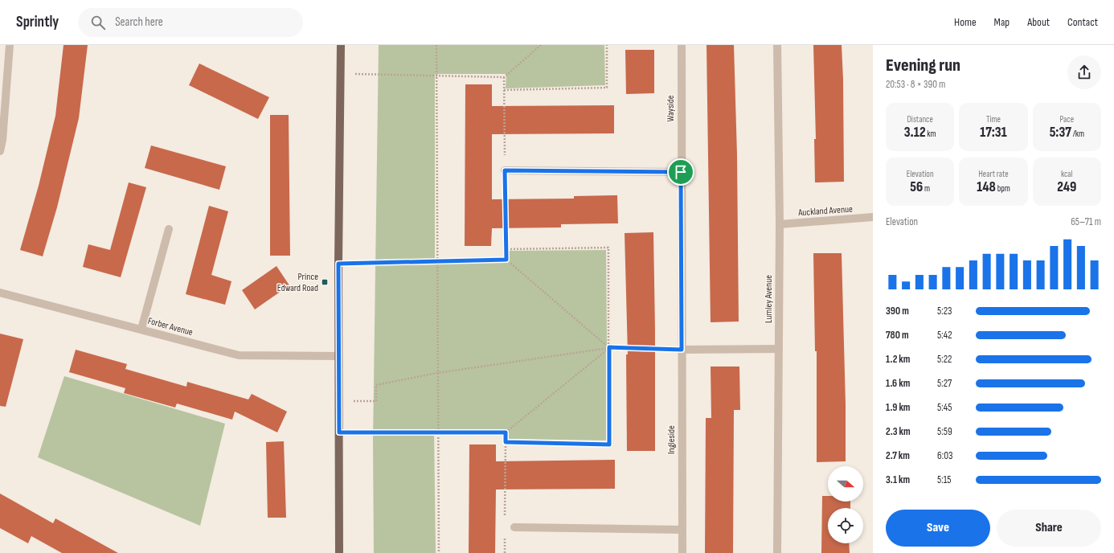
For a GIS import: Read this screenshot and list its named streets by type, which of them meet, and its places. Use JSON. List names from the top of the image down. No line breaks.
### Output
{"streets":{"street":["Wayside","Auckland Avenue","Lumley Avenue","Forber Avenue","Ingleside"]},"crossings":[["Wayside","Ingleside"],["Auckland Avenue","Lumley Avenue"]],"places":{"transit":["Prince Edward Road"]},"north":"right","page":{"header":"Sprintly","search":"Search here","nav":["Home","Map","About","Contact"],"heading":["Evening run","20:53 · 8 × 390 m"],"stats":[["Distance","3.12 km"],["Time","17:31"],["Pace","5:37 /km"],["Elevation","56 m"],["Heart rate","148 bpm"],["kcal","249"]],"chart":["Elevation","65–71 m"],"list":[{"name":"390 m","note":"5:23"},{"name":"780 m","note":"5:42"},{"name":"1.2 km","note":"5:22"},{"name":"1.6 km","note":"5:27"},{"name":"1.9 km","note":"5:45"},{"name":"2.3 km","note":"5:59"},{"name":"2.7 km","note":"6:03"},{"name":"3.1 km","note":"5:15"}],"buttons":["Save","Share"]}}
